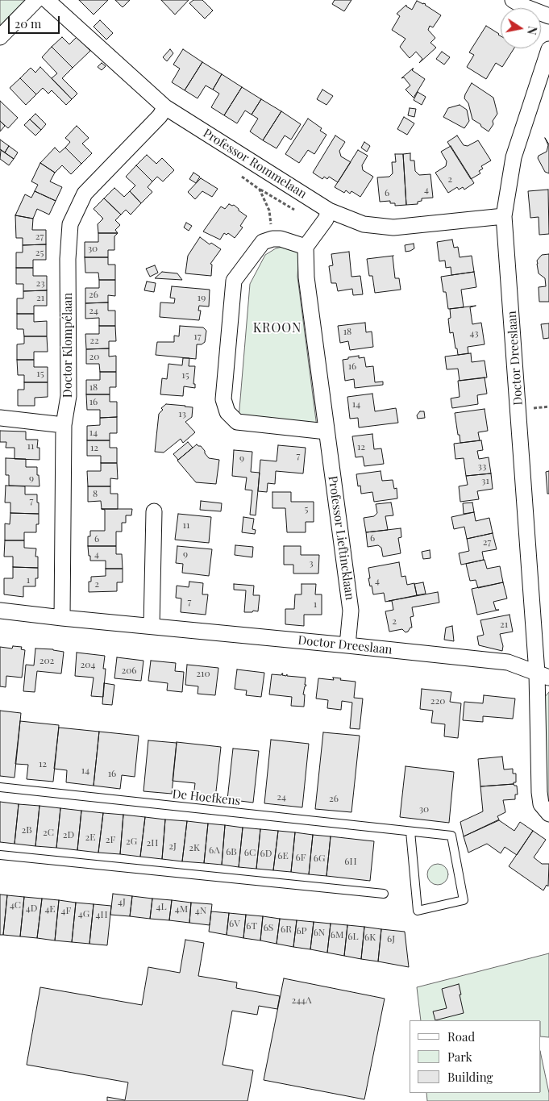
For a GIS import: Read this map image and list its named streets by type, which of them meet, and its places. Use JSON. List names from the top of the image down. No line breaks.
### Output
{"streets":{"street":["Professor Rommelaan","Doctor Klompélaan","Doctor Dreeslaan","Professor Lieftincklaan"],"lane":["De Hoefkens"]},"crossings":[["Professor Rommelaan","Doctor Klompélaan"],["Professor Rommelaan","Doctor Dreeslaan"],["Doctor Klompélaan","Doctor Dreeslaan"],["Doctor Dreeslaan","Professor Lieftincklaan"]],"districts":["KROON"],"house_numbers":["2","4","6","27","30","25","23","26","21","19","24","18","43","17","22","20","16","15","15","18","16","14","13","14","11","12","12","7","9","33","9","31","8","7","5","11","6","6","27","4","9","3","1","4","2","7","1","2","21","202","204","206","210","220","12","14","16","24","26","30","2B","2C","2D","2E","2F","2G","2H","2J","2K","6A","6B","6C","6D","6E","6F","6G","6H","4J","4C","4L","4D","4E","4M","4F","4N","4G","4H","6V","6T","6S","6R","6P","6N","6M","6L","6K","6J","244A"],"legend":["Road","Park","Building"],"scale_bar":"20 m","north":"right"}
